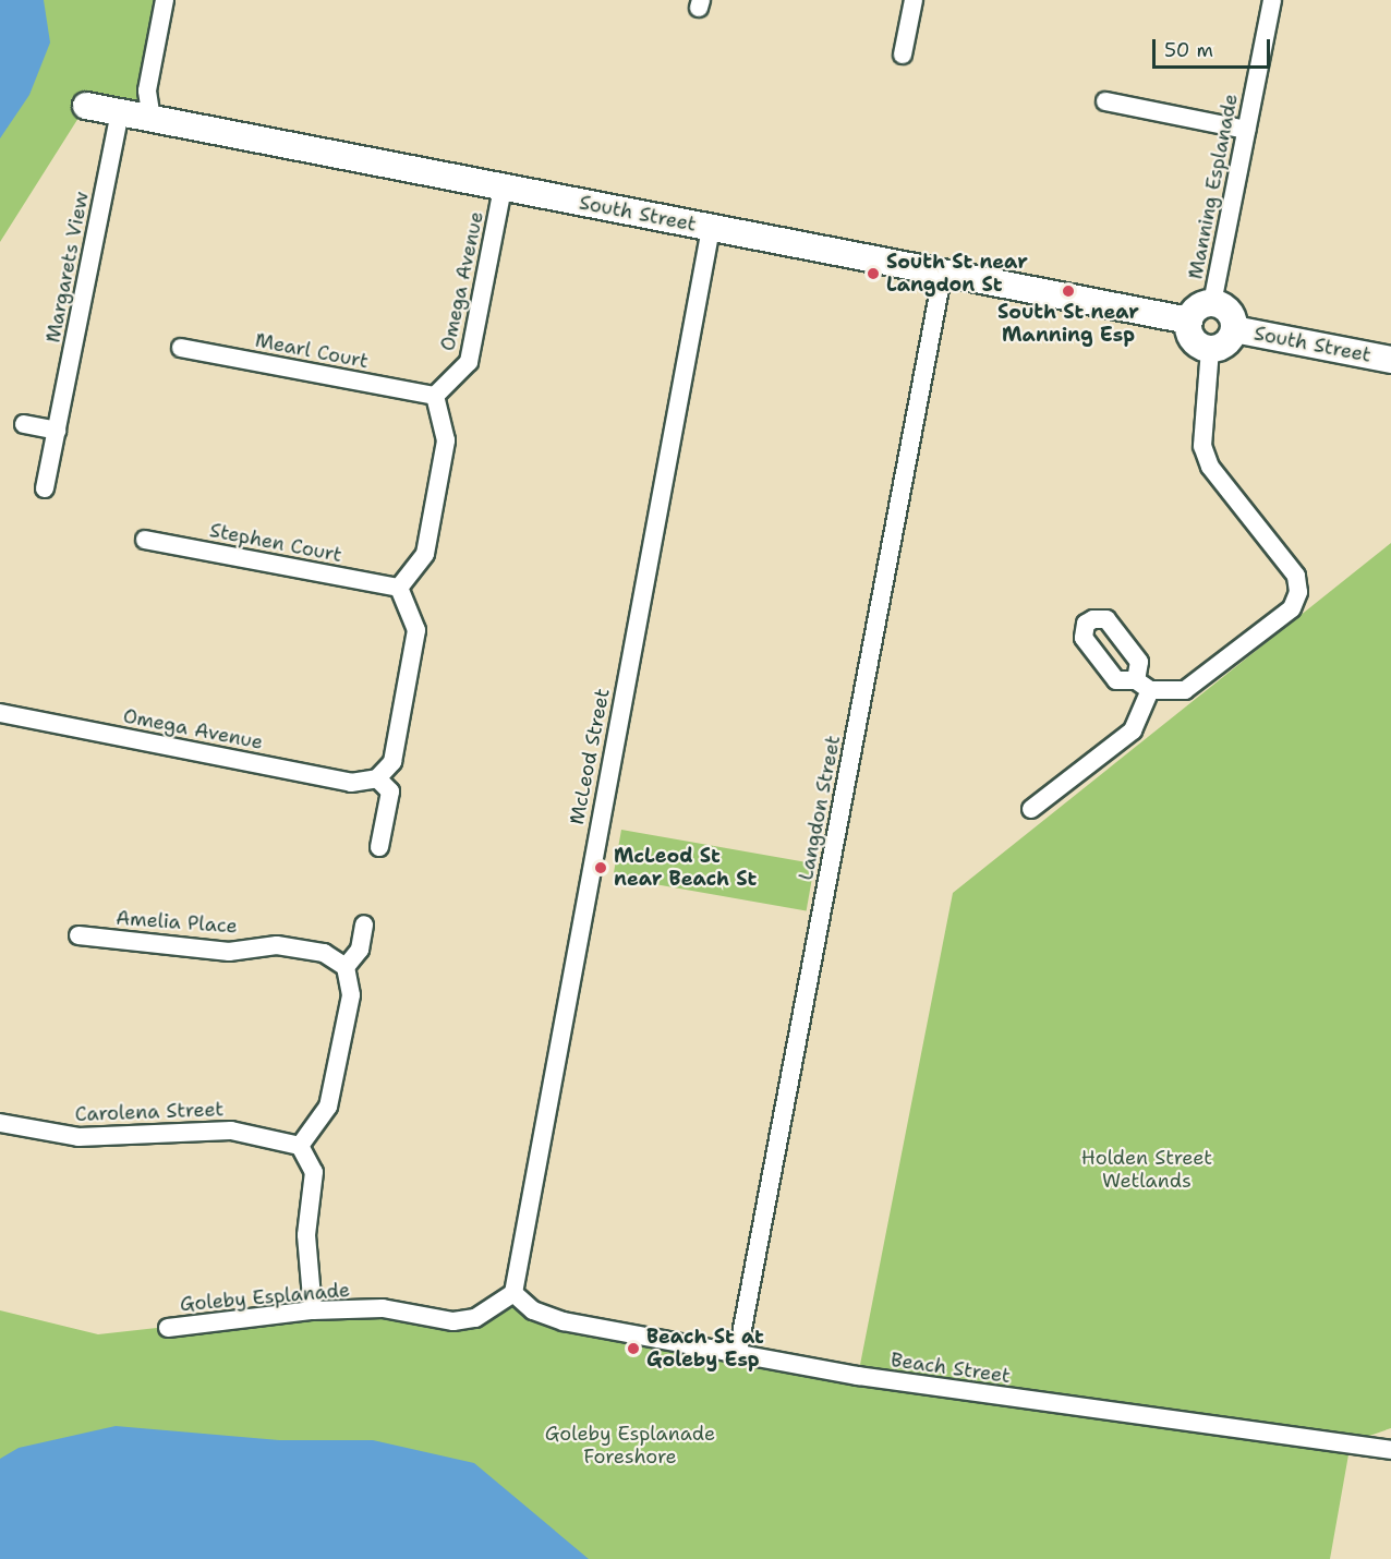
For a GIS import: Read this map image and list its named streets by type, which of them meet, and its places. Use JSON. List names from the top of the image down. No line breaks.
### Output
{"streets":{"street":["Manning Esplanade","South Street","Margarets View","Omega Avenue","Mearl Court","Stephen Court","McLeod Street","Langdon Street","Amelia Place","Carolena Street","Goleby Esplanade","Beach Street"]},"crossings":[["Manning Esplanade","South Street"],["South Street","Margarets View"],["South Street","Omega Avenue"],["South Street","McLeod Street"],["South Street","Langdon Street"],["Omega Avenue","Mearl Court"],["McLeod Street","Goleby Esplanade"],["McLeod Street","Beach Street"],["Langdon Street","Beach Street"],["Goleby Esplanade","Beach Street"]],"parks":["Holden Street Wetlands","Goleby Esplanade Foreshore"],"places":["South St near Langdon St","South St near Manning Esp","McLeod St near Beach St","Beach St at Goleby Esp"],"scale_bar":"50 m"}
